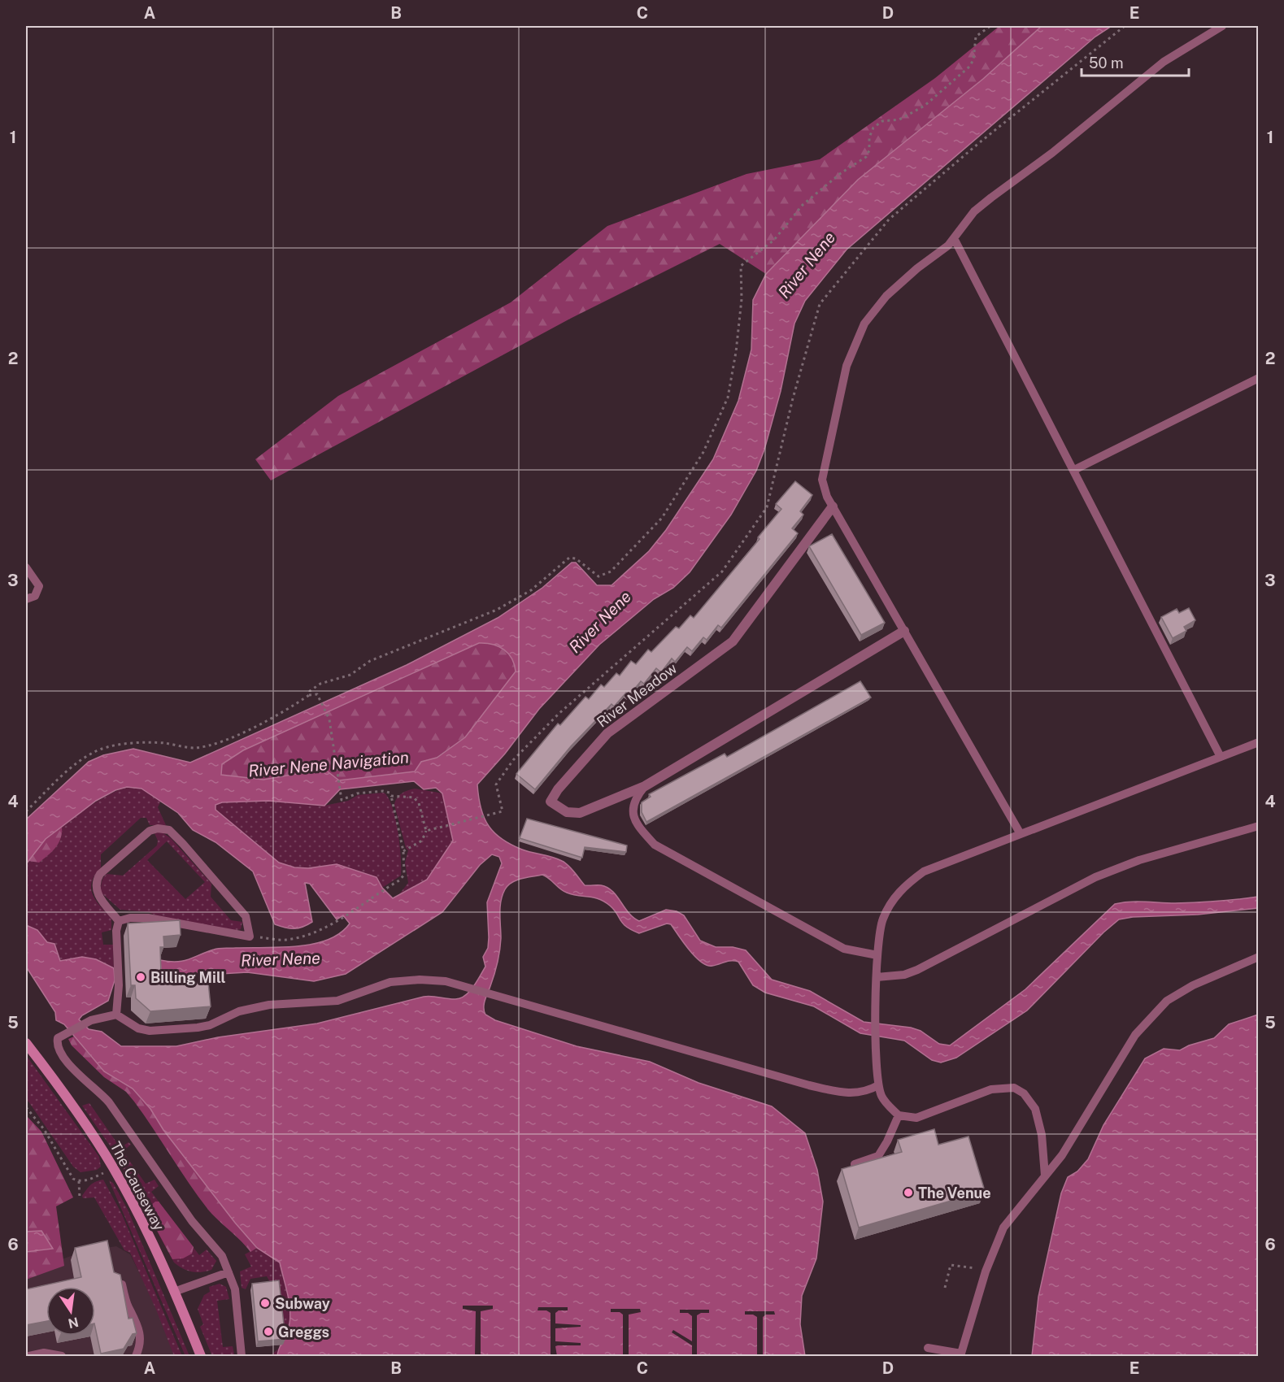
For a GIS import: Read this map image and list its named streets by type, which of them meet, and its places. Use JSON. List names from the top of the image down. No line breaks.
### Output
{"streets":{"street":["River Meadow","The Causeway"]},"water":["River Nene","River Nene Navigation"],"places":["Billing Mill","The Venue","Subway","Greggs"],"scale_bar":"50 m","north":"bottom","grid":{"columns":["A","B","C","D","E"],"rows":["1","2","3","4","5","6"]}}
